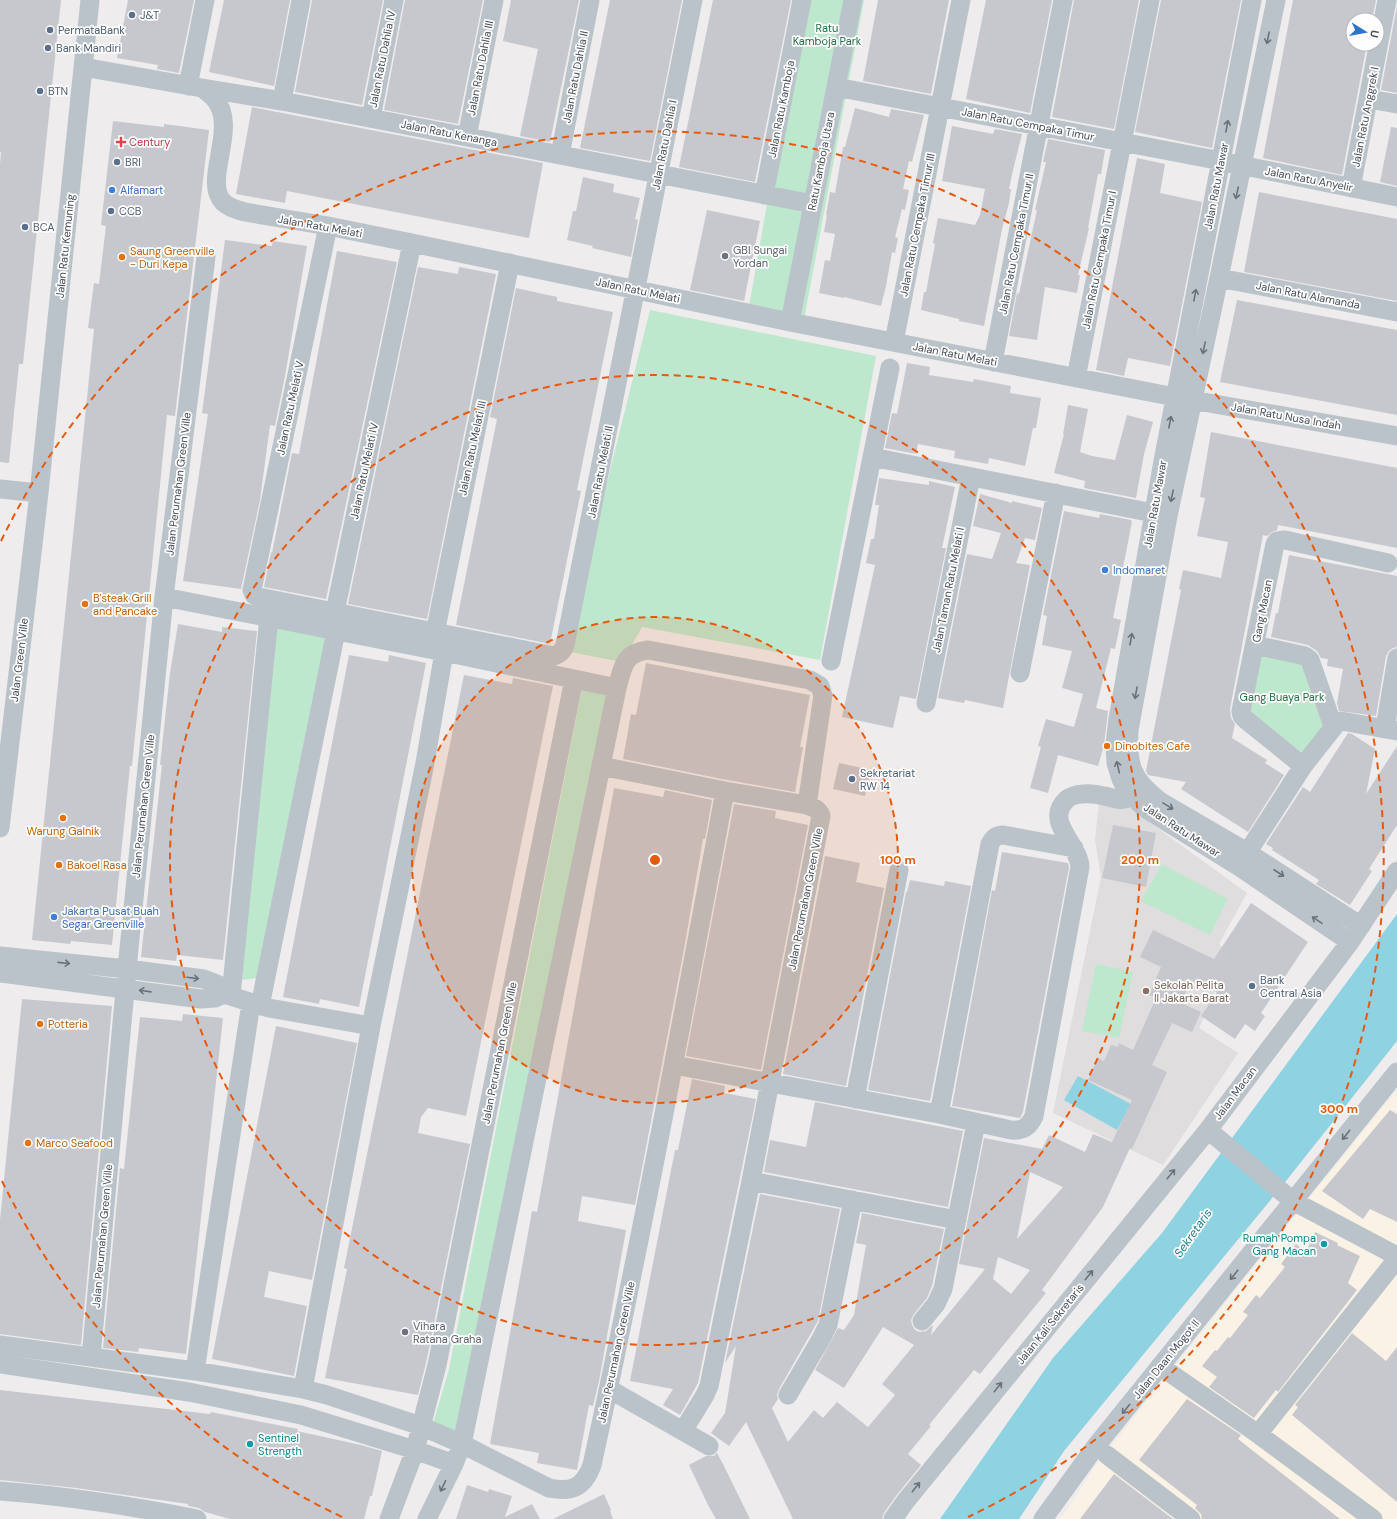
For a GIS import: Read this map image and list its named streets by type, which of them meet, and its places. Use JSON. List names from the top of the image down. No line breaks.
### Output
{"streets":{"street":["Jalan Ratu Dahlia IV","Jalan Ratu Dahlia III","Jalan Ratu Dahlia II","Jalan Ratu Kamboja","Jalan Ratu Anggrek I","Jalan Ratu Cempaka Timur","Jalan Ratu Kenanga","Jalan Ratu Dahlia I","Ratu Kamboja Utara","Jalan Ratu Anyelir","Jalan Ratu Mawar","Jalan Ratu Cempaka Timur III","Jalan Ratu Melati","Jalan Ratu Cempaka Timur II","Jalan Ratu Kemuning","Jalan Ratu Cempaka Timur I","Jalan Ratu Alamanda","Jalan Ratu Melati V","Jalan Ratu Nusa Indah","Jalan Ratu Melati III","Jalan Ratu Melati IV","Jalan Ratu Melati II","Jalan Perumahan Green Ville","Jalan Taman Ratu Melati I","Gang Macan","Jalan Green Ville","Jalan Macan","Jalan Kali Sekretaris","Jalan Daan Mogot II"]},"crossings":[["Jalan Ratu Dahlia IV","Jalan Ratu Kenanga"],["Jalan Ratu Dahlia III","Jalan Ratu Kenanga"],["Jalan Ratu Dahlia II","Jalan Ratu Kenanga"],["Jalan Ratu Kamboja","Jalan Ratu Kenanga"],["Jalan Ratu Anggrek I","Jalan Ratu Anyelir"],["Jalan Ratu Cempaka Timur","Ratu Kamboja Utara"],["Jalan Ratu Cempaka Timur","Jalan Ratu Anyelir"],["Jalan Ratu Cempaka Timur","Jalan Ratu Mawar"],["Jalan Ratu Cempaka Timur","Jalan Ratu Cempaka Timur III"],["Jalan Ratu Cempaka Timur","Jalan Ratu Cempaka Timur II"],["Jalan Ratu Cempaka Timur","Jalan Ratu Cempaka Timur I"],["Jalan Ratu Kenanga","Jalan Ratu Dahlia I"],["Jalan Ratu Kenanga","Ratu Kamboja Utara"],["Jalan Ratu Kenanga","Jalan Ratu Melati"],["Jalan Ratu Kenanga","Jalan Ratu Kemuning"],["Jalan Ratu Dahlia I","Jalan Ratu Melati"],["Jalan Ratu Dahlia I","Jalan Ratu Melati II"],["Ratu Kamboja Utara","Jalan Ratu Melati"],["Jalan Ratu Anyelir","Jalan Ratu Mawar"],["Jalan Ratu Mawar","Jalan Ratu Melati"],["Jalan Ratu Mawar","Jalan Ratu Alamanda"],["Jalan Ratu Mawar","Jalan Ratu Nusa Indah"],["Jalan Ratu Mawar","Jalan Macan"],["Jalan Ratu Cempaka Timur III","Jalan Ratu Melati"],["Jalan Ratu Melati","Jalan Ratu Cempaka Timur II"],["Jalan Ratu Melati","Jalan Ratu Cempaka Timur I"],["Jalan Ratu Melati","Jalan Ratu Melati V"],["Jalan Ratu Melati","Jalan Ratu Nusa Indah"],["Jalan Ratu Melati","Jalan Ratu Melati III"],["Jalan Ratu Melati","Jalan Ratu Melati IV"],["Jalan Ratu Melati","Jalan Ratu Melati II"],["Jalan Ratu Kemuning","Jalan Green Ville"],["Jalan Ratu Melati V","Jalan Ratu Melati IV"],["Jalan Ratu Melati III","Jalan Ratu Melati II"],["Jalan Macan","Jalan Kali Sekretaris"],["Jalan Macan","Jalan Daan Mogot II"]],"water":["Sekretaris"],"parks":["Ratu Kamboja Park","Gang Buaya Park"],"places":{"other":["J&T","PermataBank","Bank Mandiri","BTN","BRI","Alfamart","CCB","BCA","GBI Sungai Yordan","Saung Greenville - Duri Kepa","Indomaret","B'steak Grill and Pancake","Dinobites Cafe","Sekretariat RW 14","Warung Galnik","Bakoel Rasa","Jakarta Pusat Buah Segar Greenville","Bank Central Asia","Sekolah Pelita II Jakarta Barat","Potteria","Marco Seafood","Rumah Pompa Gang Macan","Vihara Ratana Graha","Sentinel Strength"],"health":["Century"]},"north":"right","rings":["100 m","200 m","300 m"]}
